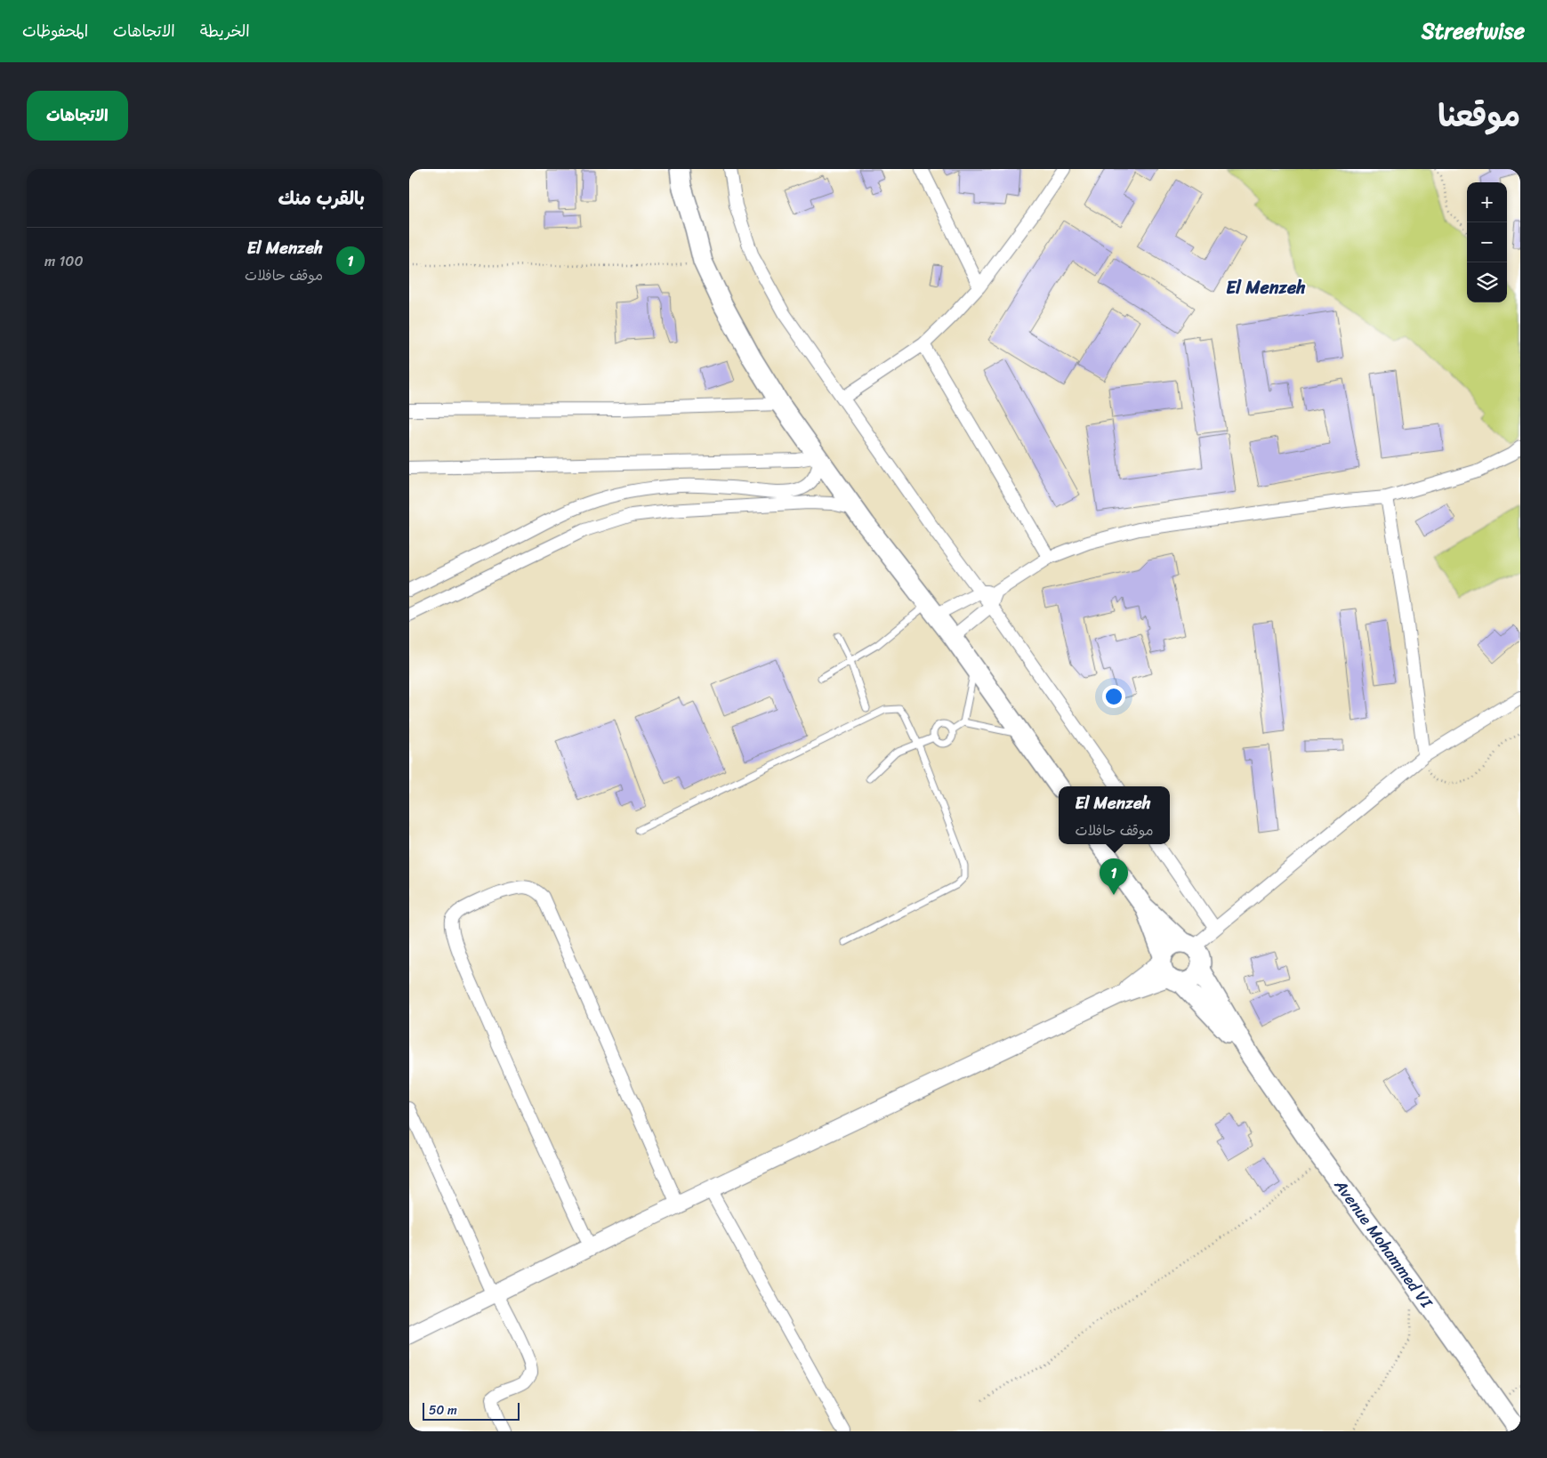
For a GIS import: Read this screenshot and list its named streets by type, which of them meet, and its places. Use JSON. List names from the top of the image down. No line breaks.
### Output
{"streets":{"main road":["Avenue Mohammed VI"]},"districts":["El Menzeh"],"scale_bar":"50 m","page":{"header":"Streetwise","nav":["الخريطة","الاتجاهات","المحفوظات"],"title":"موقعنا","buttons":"الاتجاهات","heading":"بالقرب منك","map_buttons":["+","−"],"list":[{"mark":"1","name":"El Menzeh","note":"موقف حافلات","value":"100 m"}],"popup":["El Menzeh","موقف حافلات"],"pins":"1","scale":"50 m"}}
